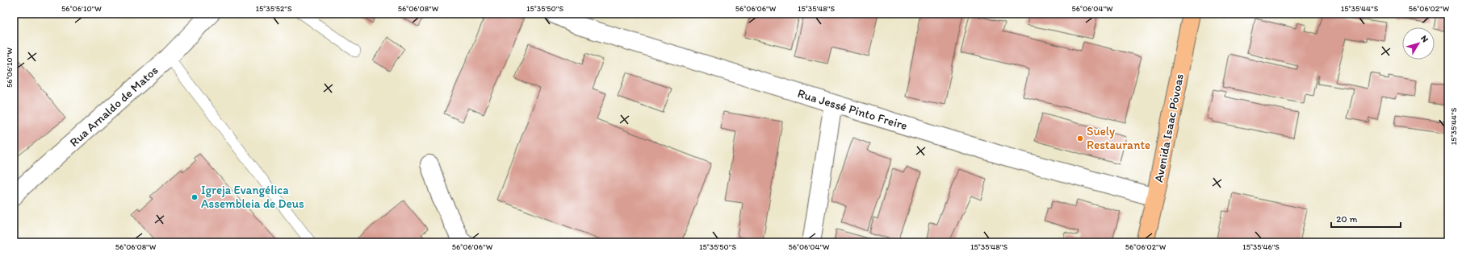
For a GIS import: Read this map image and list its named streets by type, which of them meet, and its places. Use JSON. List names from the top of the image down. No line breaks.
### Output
{"streets":{"main road":["Avenida Isaac Póvoas"],"street":["Rua Arnaldo de Matos","Rua Jessé Pinto Freire"]},"crossings":[["Rua Jessé Pinto Freire","Avenida Isaac Póvoas"]],"places":["Suely Restaurante","Igreja Evangélica Assembleia de Deus"],"scale_bar":"20 m","north":"top right","coordinates":["56°06'10\"W","15°35'52\"S","56°06'08\"W","15°35'50\"S","56°06'06\"W","15°35'48\"S","56°06'04\"W","15°35'44\"S","56°06'02\"W","15°35'46\"S"]}
